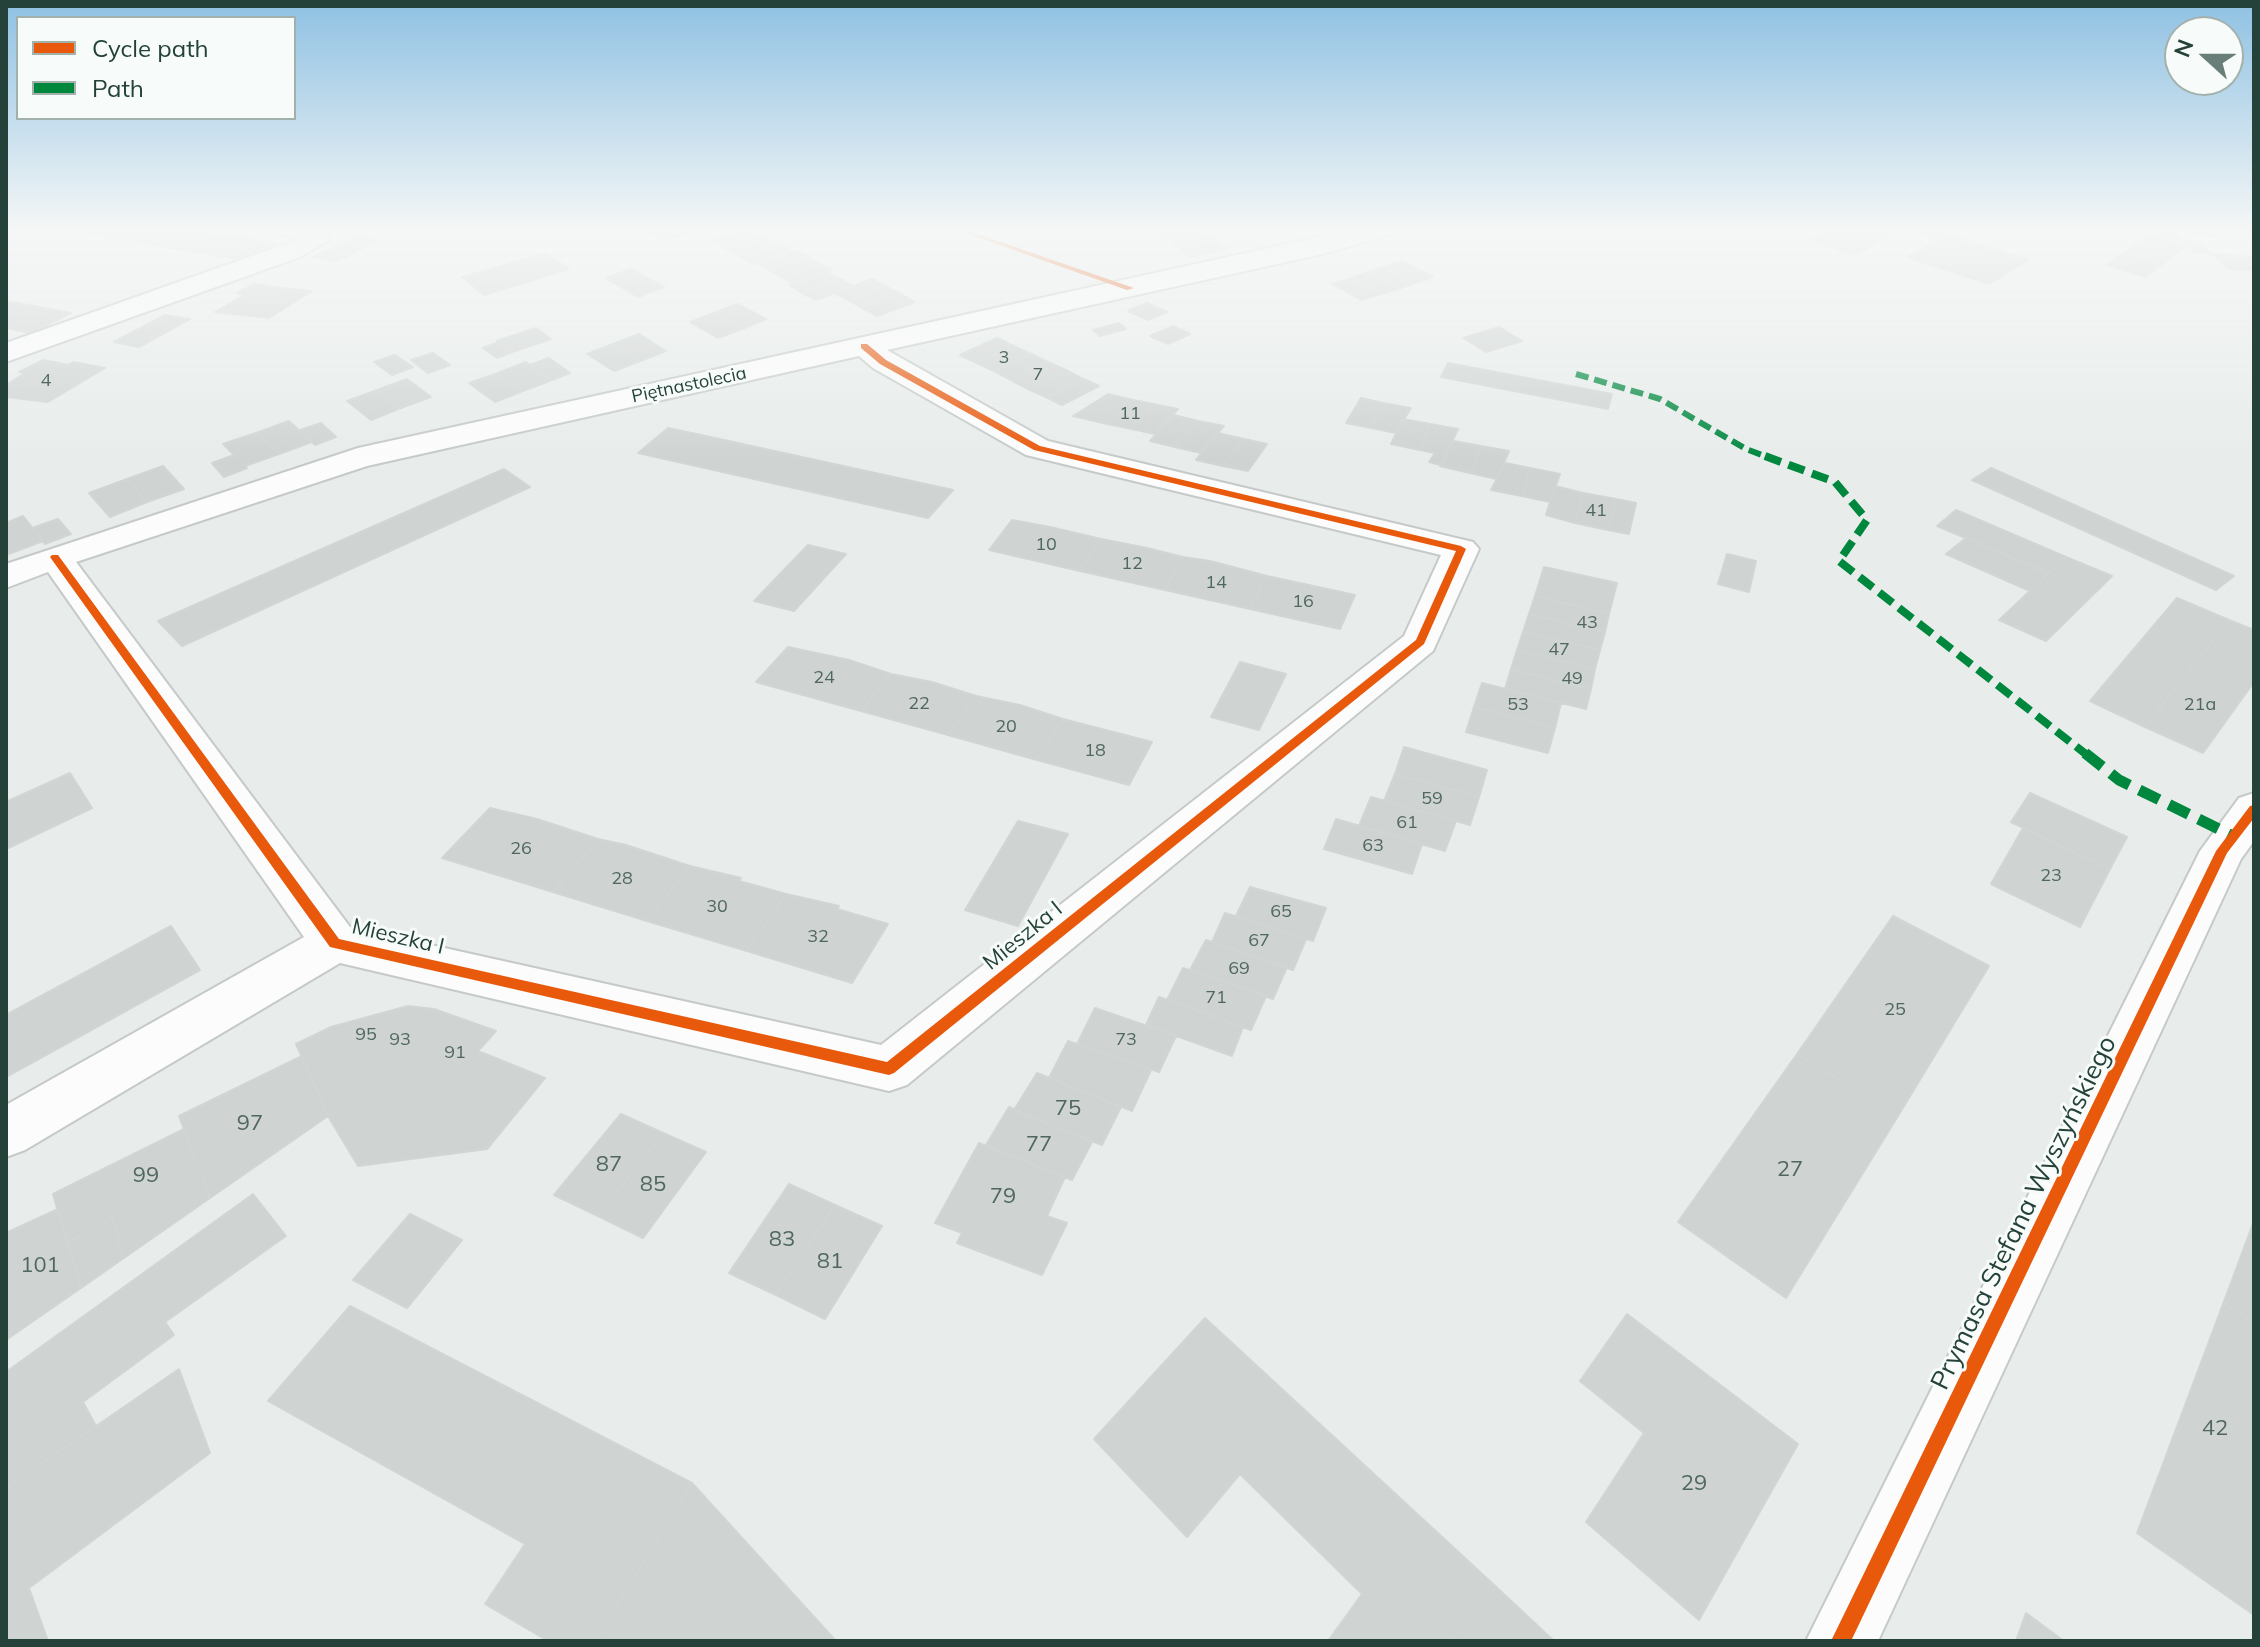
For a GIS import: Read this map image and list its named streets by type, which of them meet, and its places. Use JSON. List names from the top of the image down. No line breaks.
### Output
{"streets":{"street":["Piętnastolecia","Mieszka I","Prymasa Stefana Wyszyńskiego"]},"crossings":[["Piętnastolecia","Mieszka I"]],"house_numbers":["3","7","4","11","41","10","12","14","16","43","47","24","49","22","53","21a","20","18","59","61","63","26","23","28","30","65","32","67","69","71","25","95","93","73","91","75","97","77","87","27","99","85","79","83","81","101","42","29"],"legend":["Cycle path","Path"],"north":"left"}
